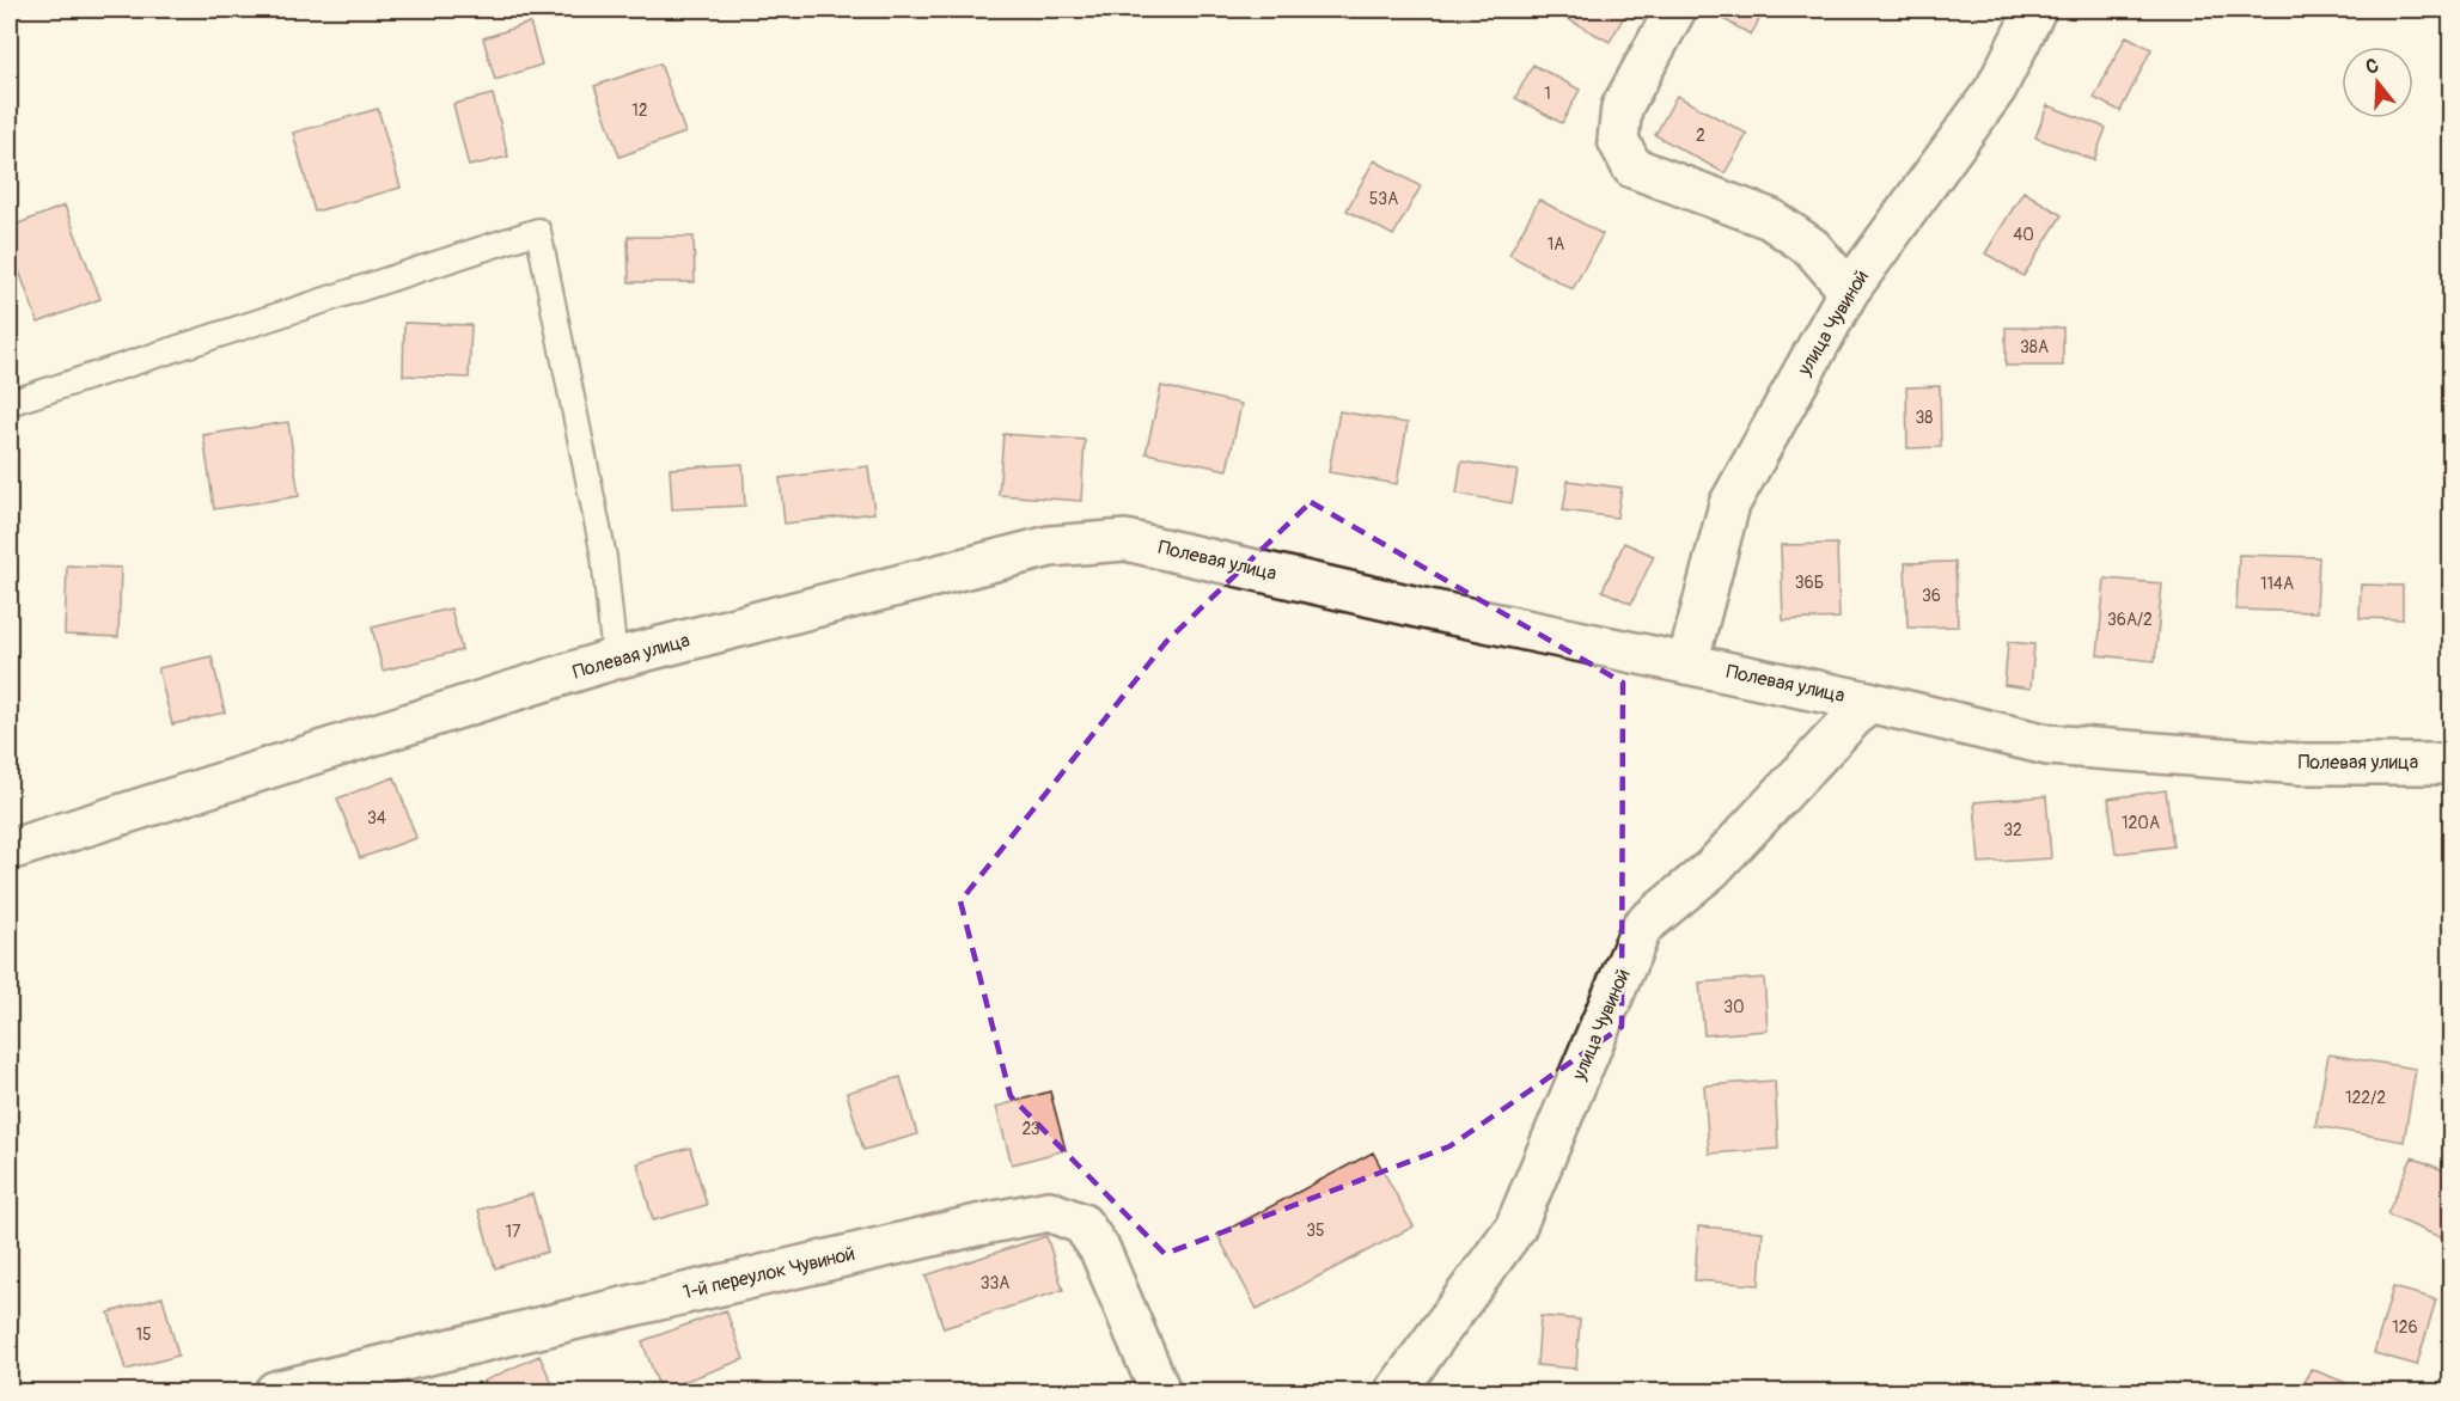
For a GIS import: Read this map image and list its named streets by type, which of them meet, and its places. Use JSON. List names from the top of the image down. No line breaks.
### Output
{"streets":{"street":["улица Чувиной","Полевая улица","1-й переулок Чувиной"]},"crossings":[["улица Чувиной","Полевая улица"]],"house_numbers":["1","12","2","53А","40","1А","38А","38","36Б","114А","36","36А/2","34","120А","32","30","122/2","23","35","17","33А","126","15"],"north":"top"}
